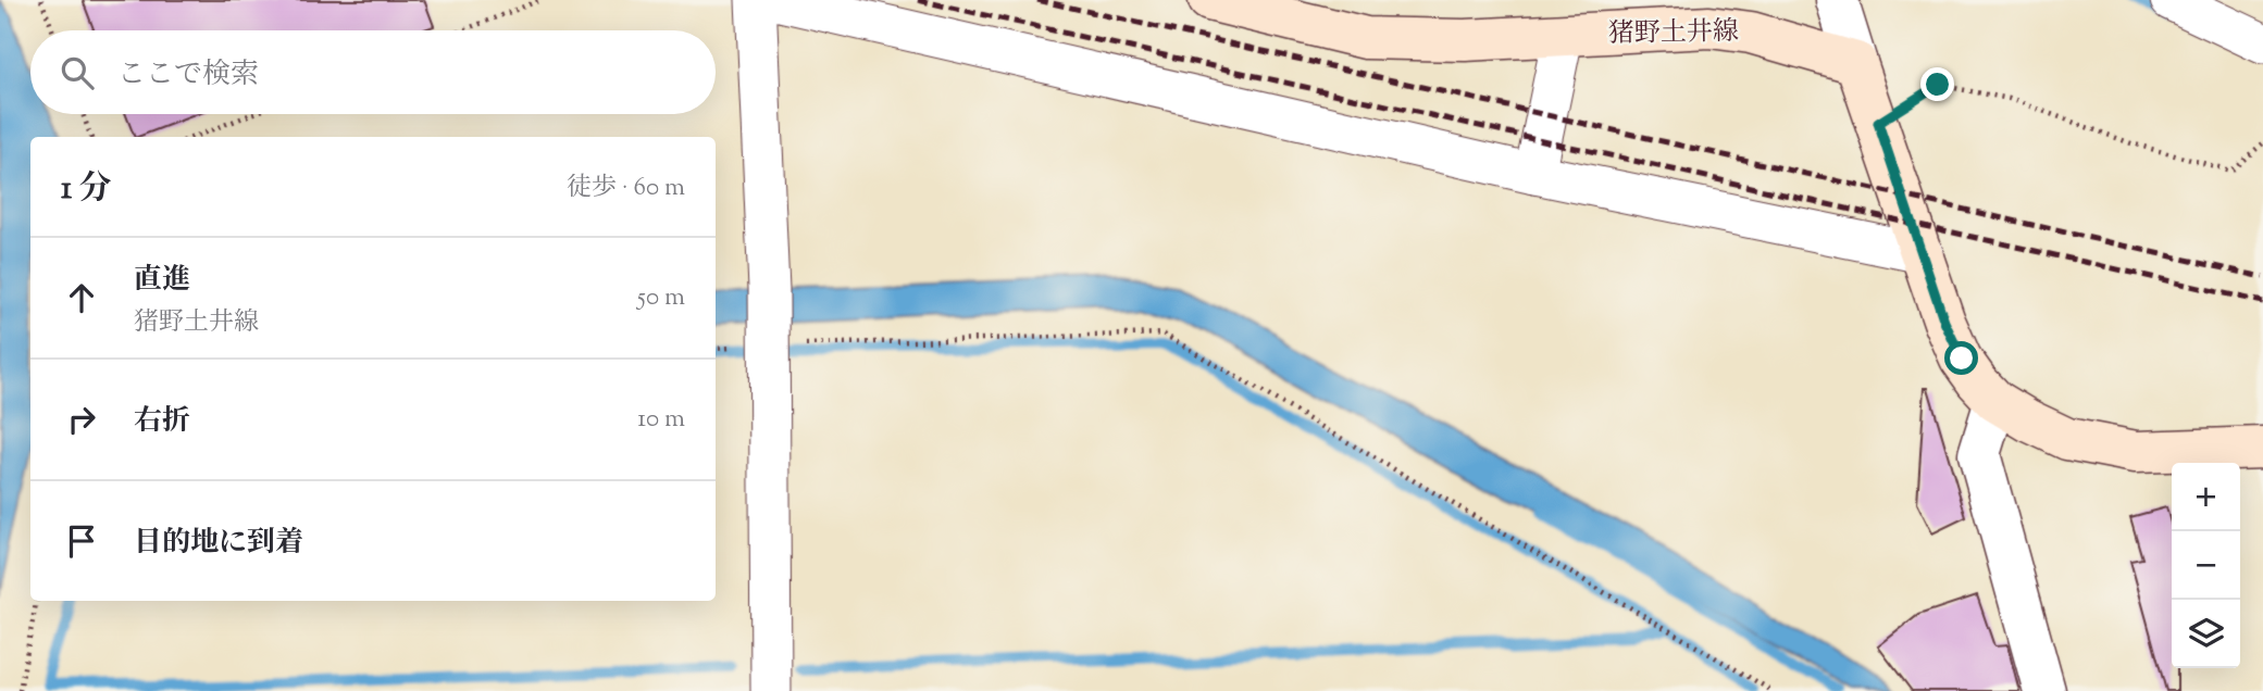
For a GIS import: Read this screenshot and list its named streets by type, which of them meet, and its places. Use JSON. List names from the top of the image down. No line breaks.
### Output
{"streets":{"main road":["猪野土井線"]},"page":{"search":"ここで検索","heading":["1 分","徒歩 · 60 m"],"list":[["直進","猪野土井線","50 m"],["右折","10 m"],"目的地に到着"],"map_buttons":["+","−"]}}
